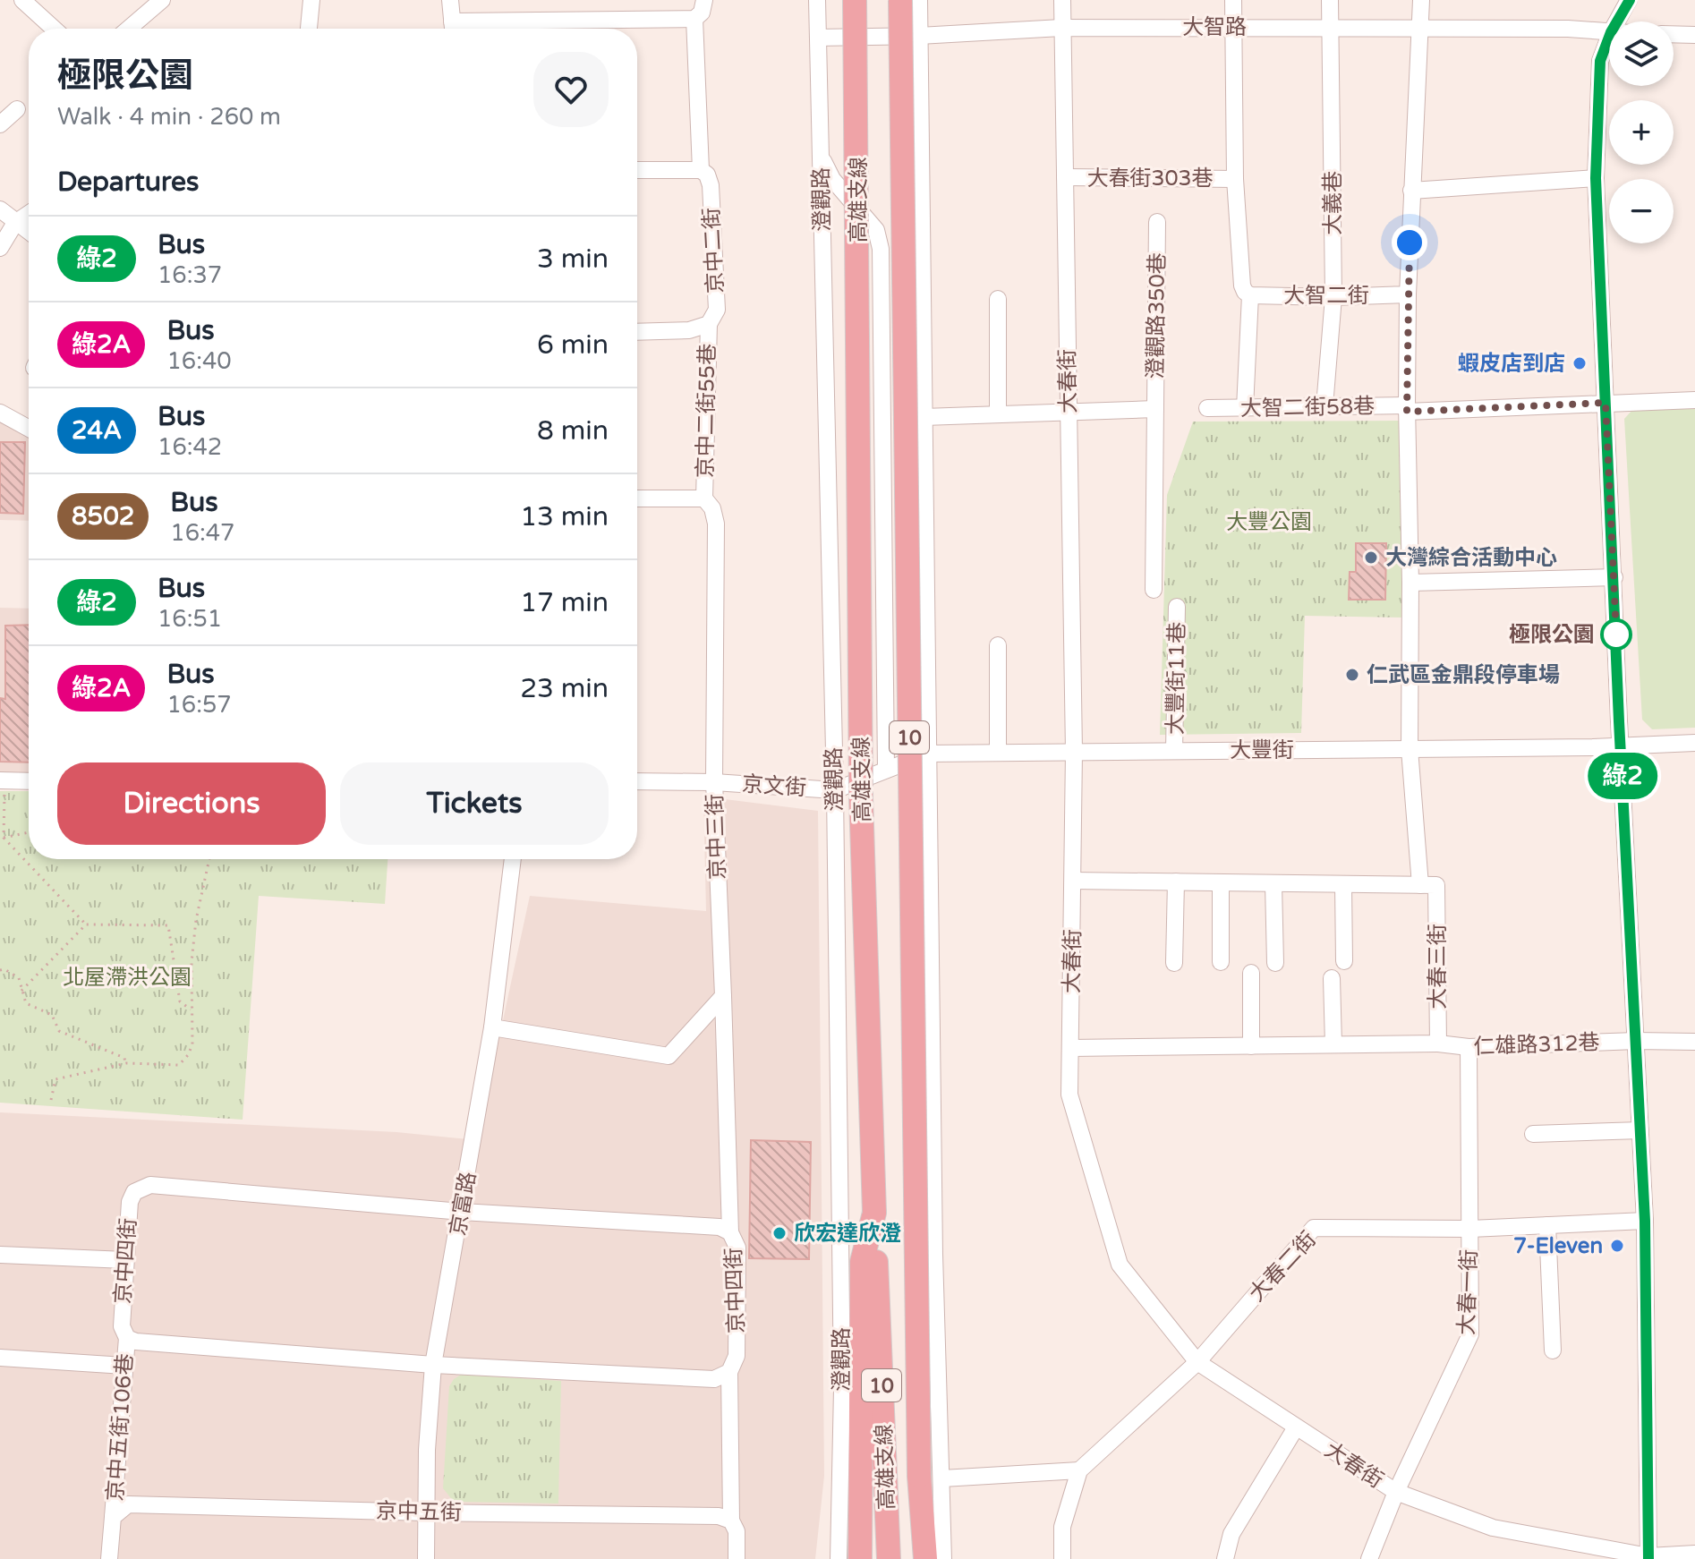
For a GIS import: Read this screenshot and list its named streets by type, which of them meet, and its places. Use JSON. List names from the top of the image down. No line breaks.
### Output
{"streets":{"highway":["高雄支線","10"],"street":["大智路","大春街303巷","澄觀路","大義巷","京中二街","大智二街","澄觀路350巷","大春街","大智二街58巷","京中二街55巷","大豐街11巷","大豐街","京文街","京中三街","大春三街","仁雄路312巷","京富路","京中四街","大春二街","大春一街","京中五街106巷","京中五街"]},"crossings":[["大智路","澄觀路"],["大智路","大義巷"],["大智路","大春街"],["大春街303巷","大春街"],["澄觀路","大豐街"],["澄觀路","京文街"],["大義巷","大智二街"],["大義巷","大智二街58巷"],["京中二街","京中二街55巷"],["澄觀路350巷","大春街"],["大春街","大豐街"],["大春街","大春二街"],["大春街","大春一街"],["京中二街55巷","京中三街"],["大豐街11巷","大豐街"],["大豐街","京文街"],["京文街","京中三街"],["京中三街","京中四街"],["大春三街","仁雄路312巷"],["仁雄路312巷","大春一街"],["京富路","京中四街"],["京富路","京中五街"],["京中四街","京中五街106巷"],["京中四街","京中五街"],["大春二街","大春一街"],["京中五街106巷","京中五街"]],"parks":["大豐公園","北屋滯洪公園"],"places":["蝦皮店到店","大灣綜合活動中心","極限公園","仁武區金鼎段停車場","欣宏達欣澄","7-Eleven"],"lines":["bus line 綠2"],"page":{"on_map":"綠2","map_buttons":["+","−"],"heading":[["極限公園","Walk · 4 min · 260 m"],"Departures"],"list":[{"mark":"綠2","name":"Bus","note":"16:37","value":"3 min"},{"mark":"綠2A","name":"Bus","note":"16:40","value":"6 min"},{"mark":"24A","name":"Bus","note":"16:42","value":"8 min"},{"mark":"8502","name":"Bus","note":"16:47","value":"13 min"},{"mark":"綠2","name":"Bus","note":"16:51","value":"17 min"},{"mark":"綠2A","name":"Bus","note":"16:57","value":"23 min"}],"buttons":["Directions","Tickets"]}}
